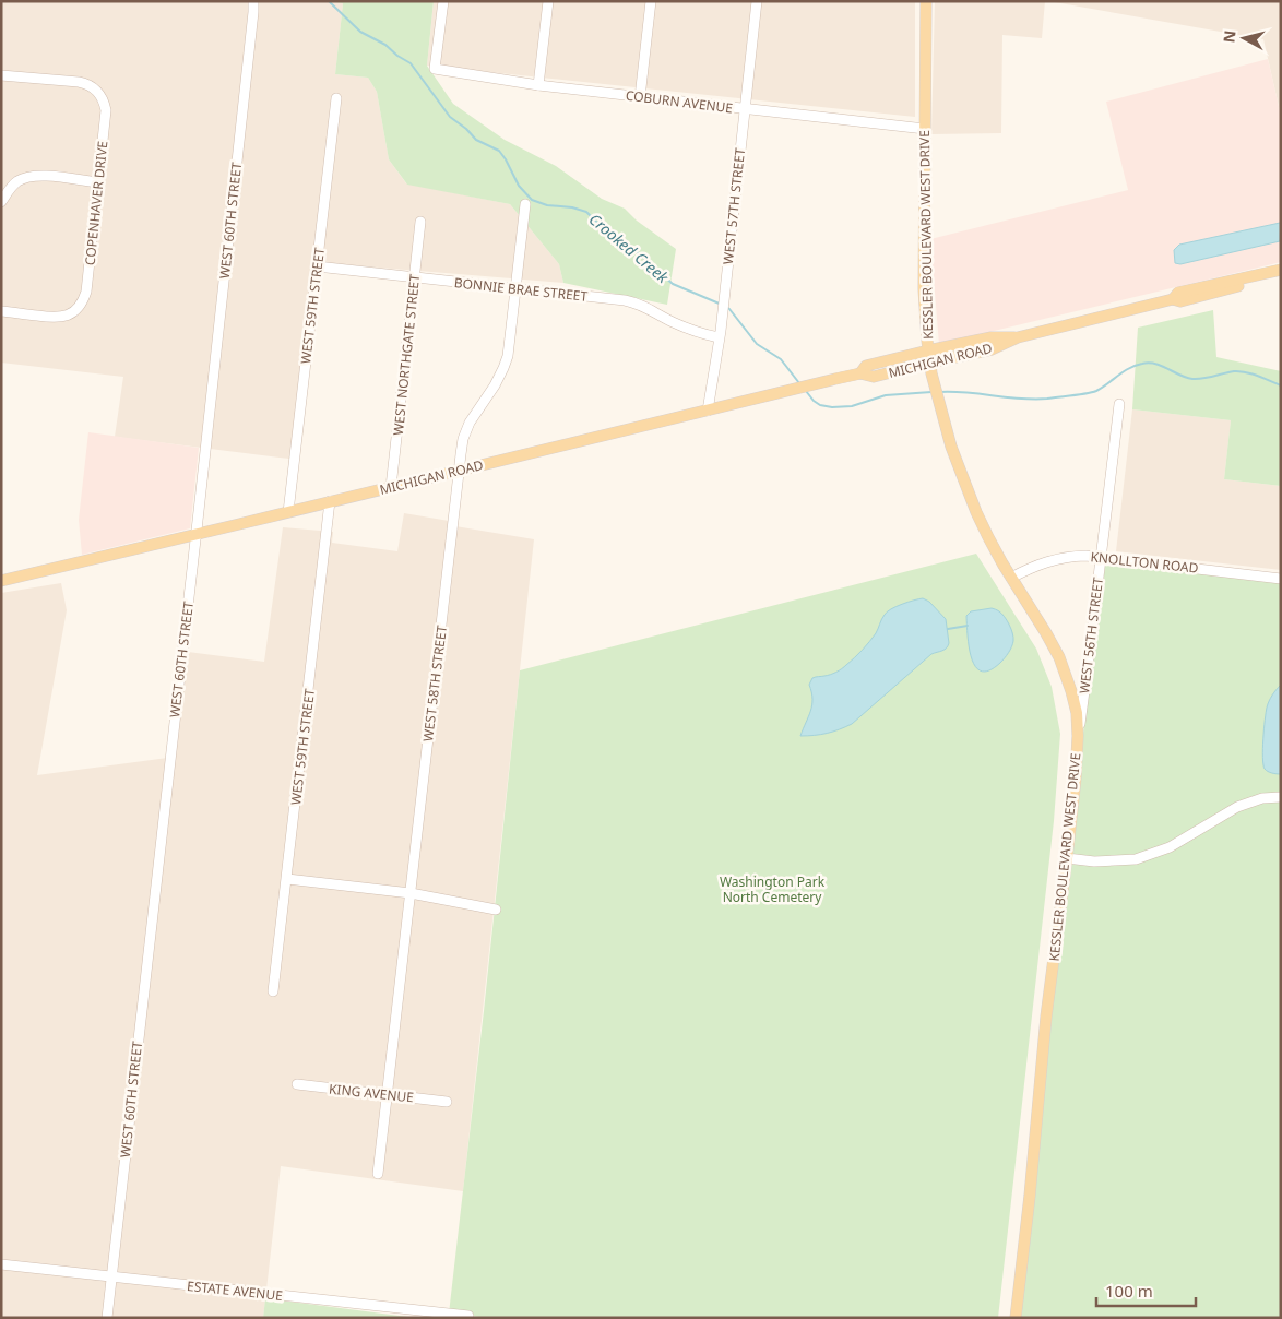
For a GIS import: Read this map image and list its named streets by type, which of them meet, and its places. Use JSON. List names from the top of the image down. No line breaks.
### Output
{"streets":{"main road":["KESSLER BOULEVARD WEST DRIVE","MICHIGAN ROAD"],"street":["COBURN AVENUE","COPENHAVER DRIVE","WEST 57TH STREET","WEST 60TH STREET","BONNIE BRAE STREET","WEST 59TH STREET","WEST NORTHGATE STREET","KNOLLTON ROAD","WEST 56TH STREET","WEST 58TH STREET","KING AVENUE","ESTATE AVENUE"]},"crossings":[["COBURN AVENUE","WEST 57TH STREET"],["COBURN AVENUE","KESSLER BOULEVARD WEST DRIVE"],["WEST 57TH STREET","BONNIE BRAE STREET"],["WEST 57TH STREET","MICHIGAN ROAD"],["WEST 60TH STREET","MICHIGAN ROAD"],["WEST 60TH STREET","ESTATE AVENUE"],["KESSLER BOULEVARD WEST DRIVE","MICHIGAN ROAD"],["KESSLER BOULEVARD WEST DRIVE","KNOLLTON ROAD"],["KESSLER BOULEVARD WEST DRIVE","WEST 56TH STREET"],["BONNIE BRAE STREET","WEST 59TH STREET"],["BONNIE BRAE STREET","WEST NORTHGATE STREET"],["BONNIE BRAE STREET","WEST 58TH STREET"],["WEST 59TH STREET","MICHIGAN ROAD"],["WEST NORTHGATE STREET","MICHIGAN ROAD"],["MICHIGAN ROAD","WEST 58TH STREET"],["KNOLLTON ROAD","WEST 56TH STREET"],["WEST 58TH STREET","KING AVENUE"]],"water":["Crooked Creek"],"parks":["Washington Park North Cemetery"],"scale_bar":"100 m","north":"left"}
